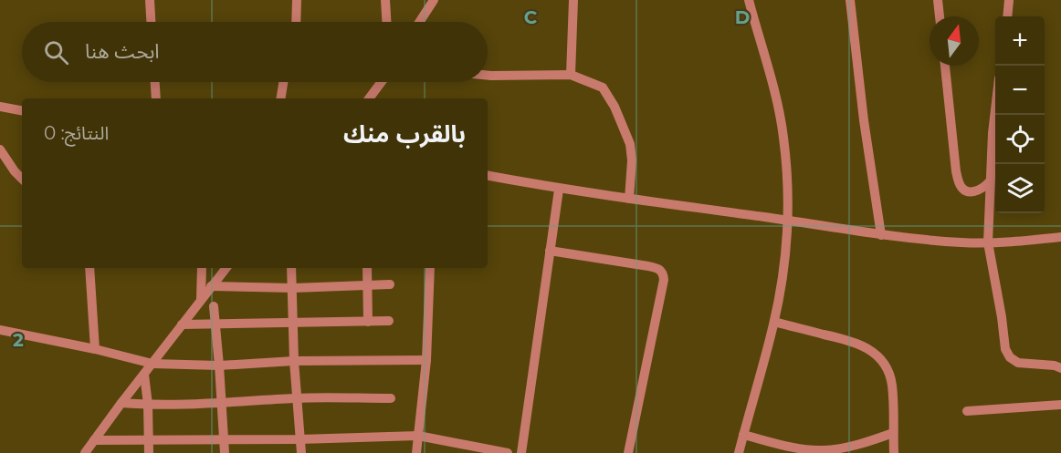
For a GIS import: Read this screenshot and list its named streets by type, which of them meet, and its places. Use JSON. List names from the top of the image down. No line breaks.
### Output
{"north":"top","page":{"map_buttons":["+","−"],"search":"ابحث هنا","heading":["بالقرب منك","النتائج: 0"]},"grid":{"columns":["C","D"],"rows":["2"]}}
